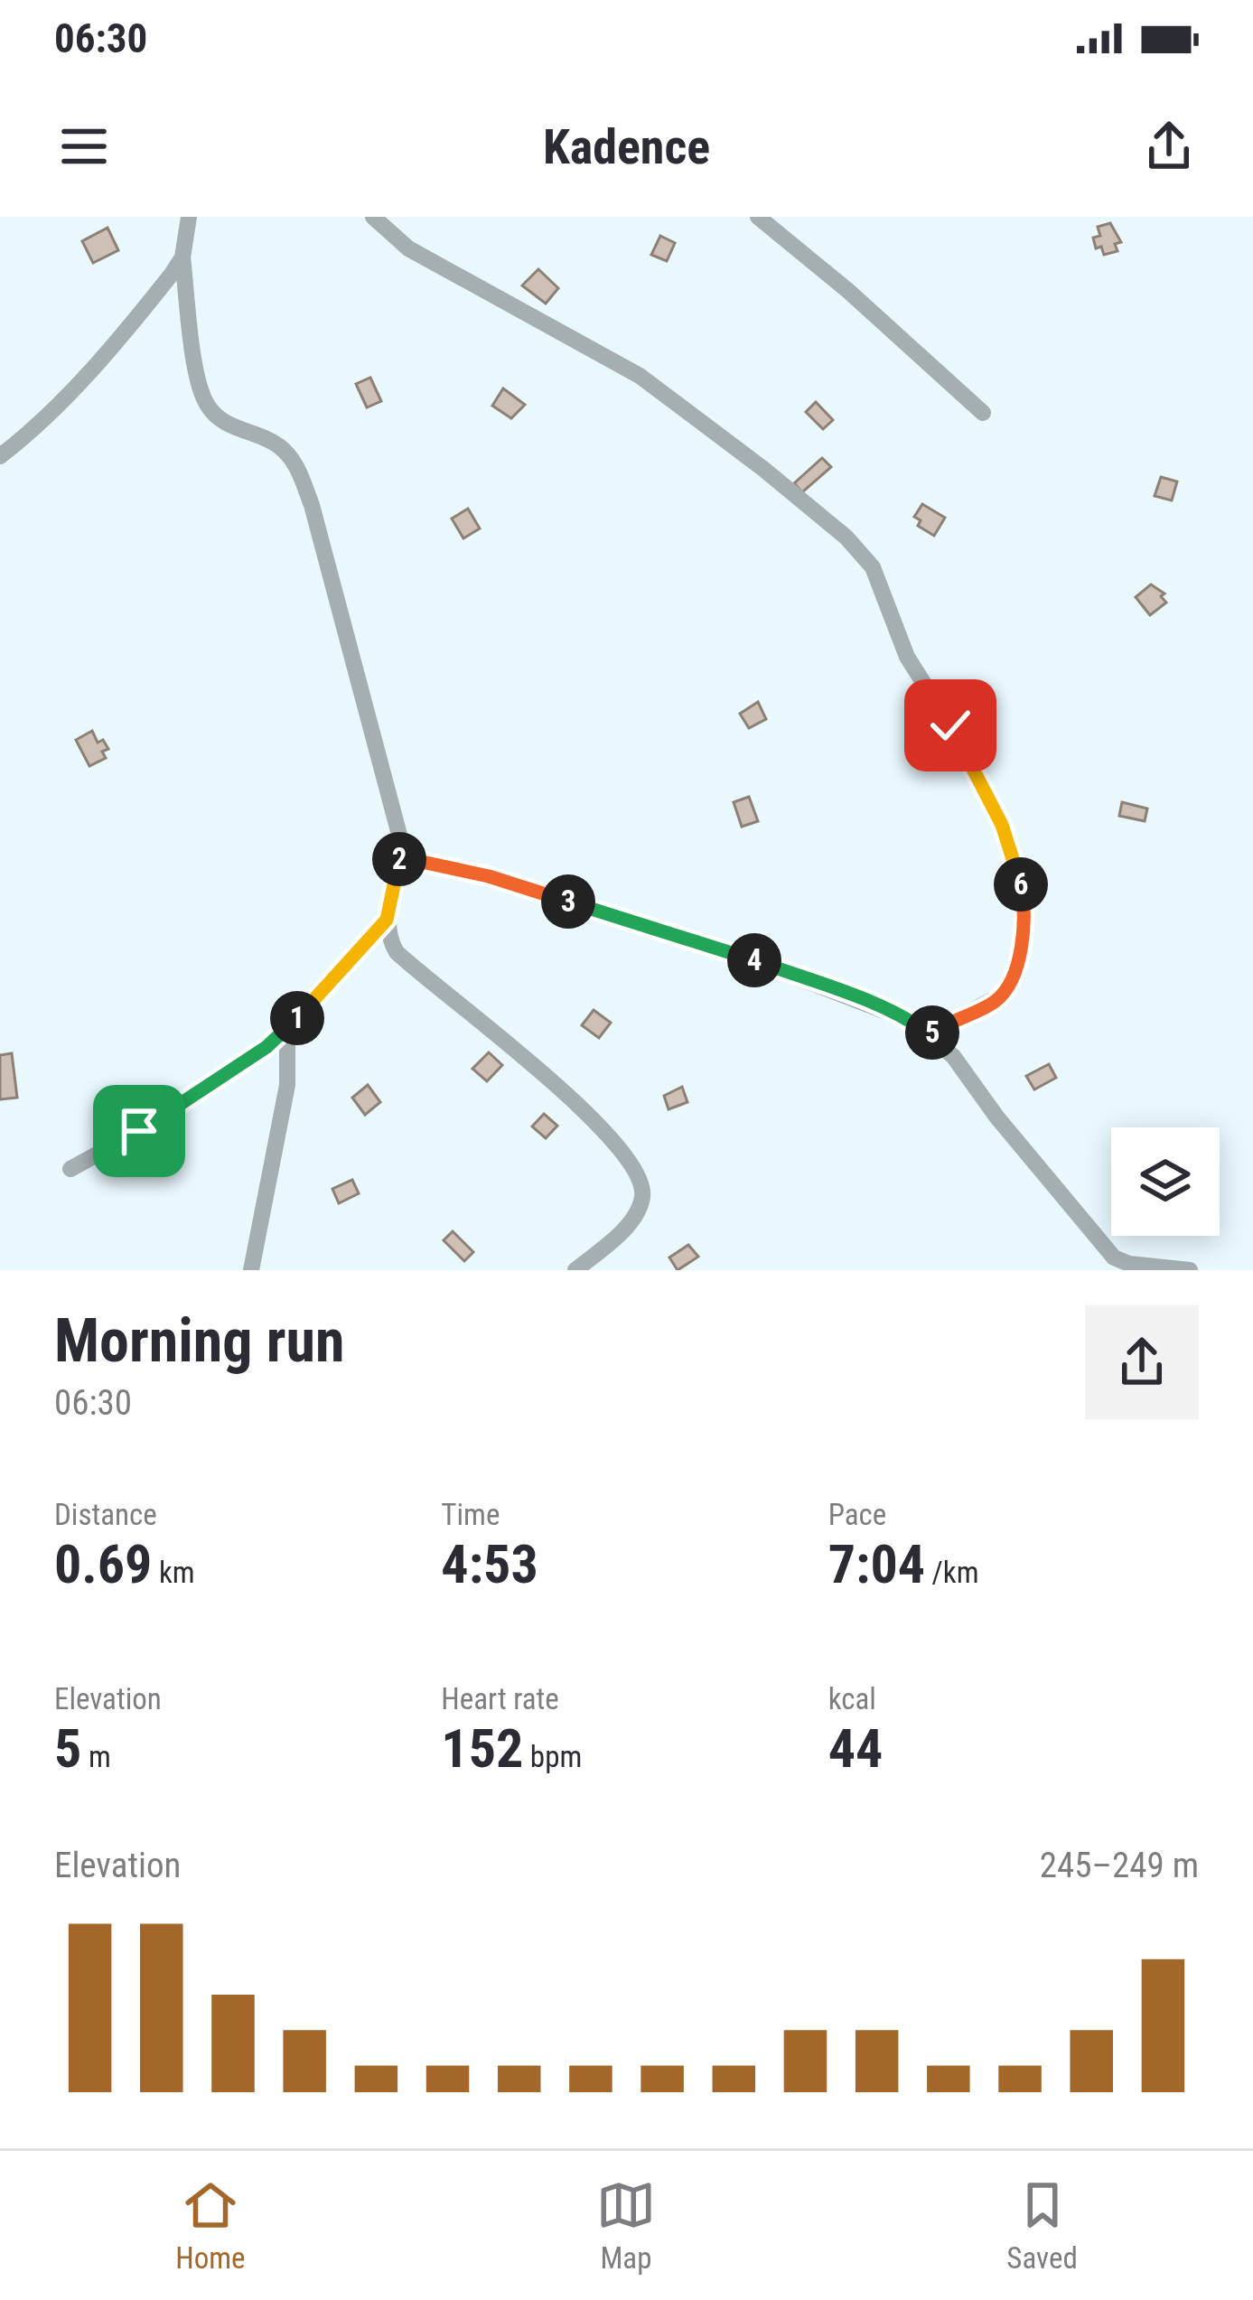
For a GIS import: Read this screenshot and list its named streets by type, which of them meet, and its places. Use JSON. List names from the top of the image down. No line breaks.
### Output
{"page":{"status":"06:30","header":"Kadence","pins":["2","6","3","4","1","5"],"heading":["Morning run","06:30"],"stats":[["Distance","0.69 km"],["Time","4:53"],["Pace","7:04 /km"],["Elevation","5 m"],["Heart rate","152 bpm"],["kcal","44"]],"chart":["Elevation","245–249 m"],"tabs":["Home","Map","Saved"]}}
